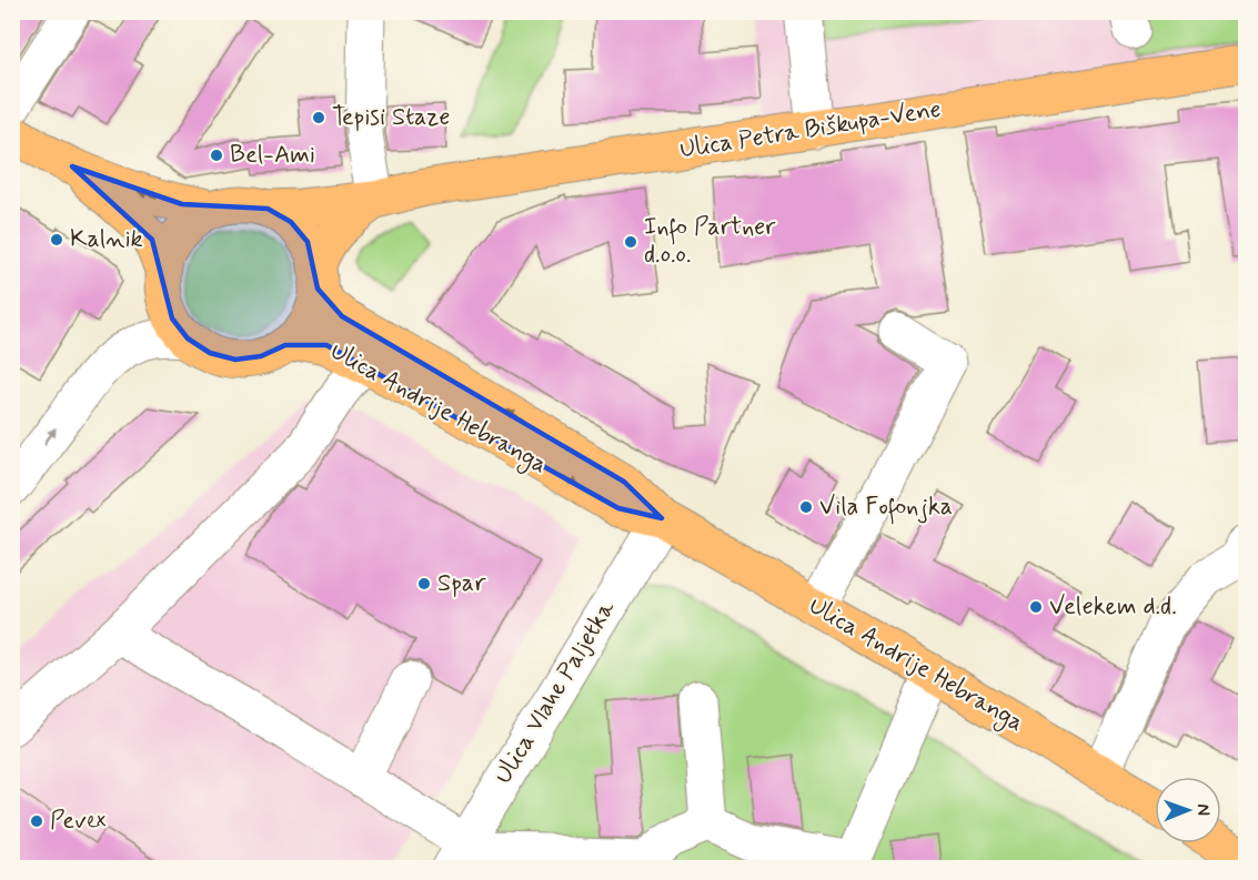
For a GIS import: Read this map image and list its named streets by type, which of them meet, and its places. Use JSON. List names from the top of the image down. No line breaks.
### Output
{"streets":{"main road":["Ulica Petra Biškupa-Vene","Ulica Andrije Hebranga"],"street":["Ulica Vlahe Paljetka"]},"crossings":[["Ulica Petra Biškupa-Vene","Ulica Andrije Hebranga"],["Ulica Andrije Hebranga","Ulica Vlahe Paljetka"]],"places":["Tepisi Staze","Bel-Ami","Kalnik","Info Partner d.o.o.","Vila Fofonjka","Spar","Velekem d.d.","Pevex"],"north":"right"}
